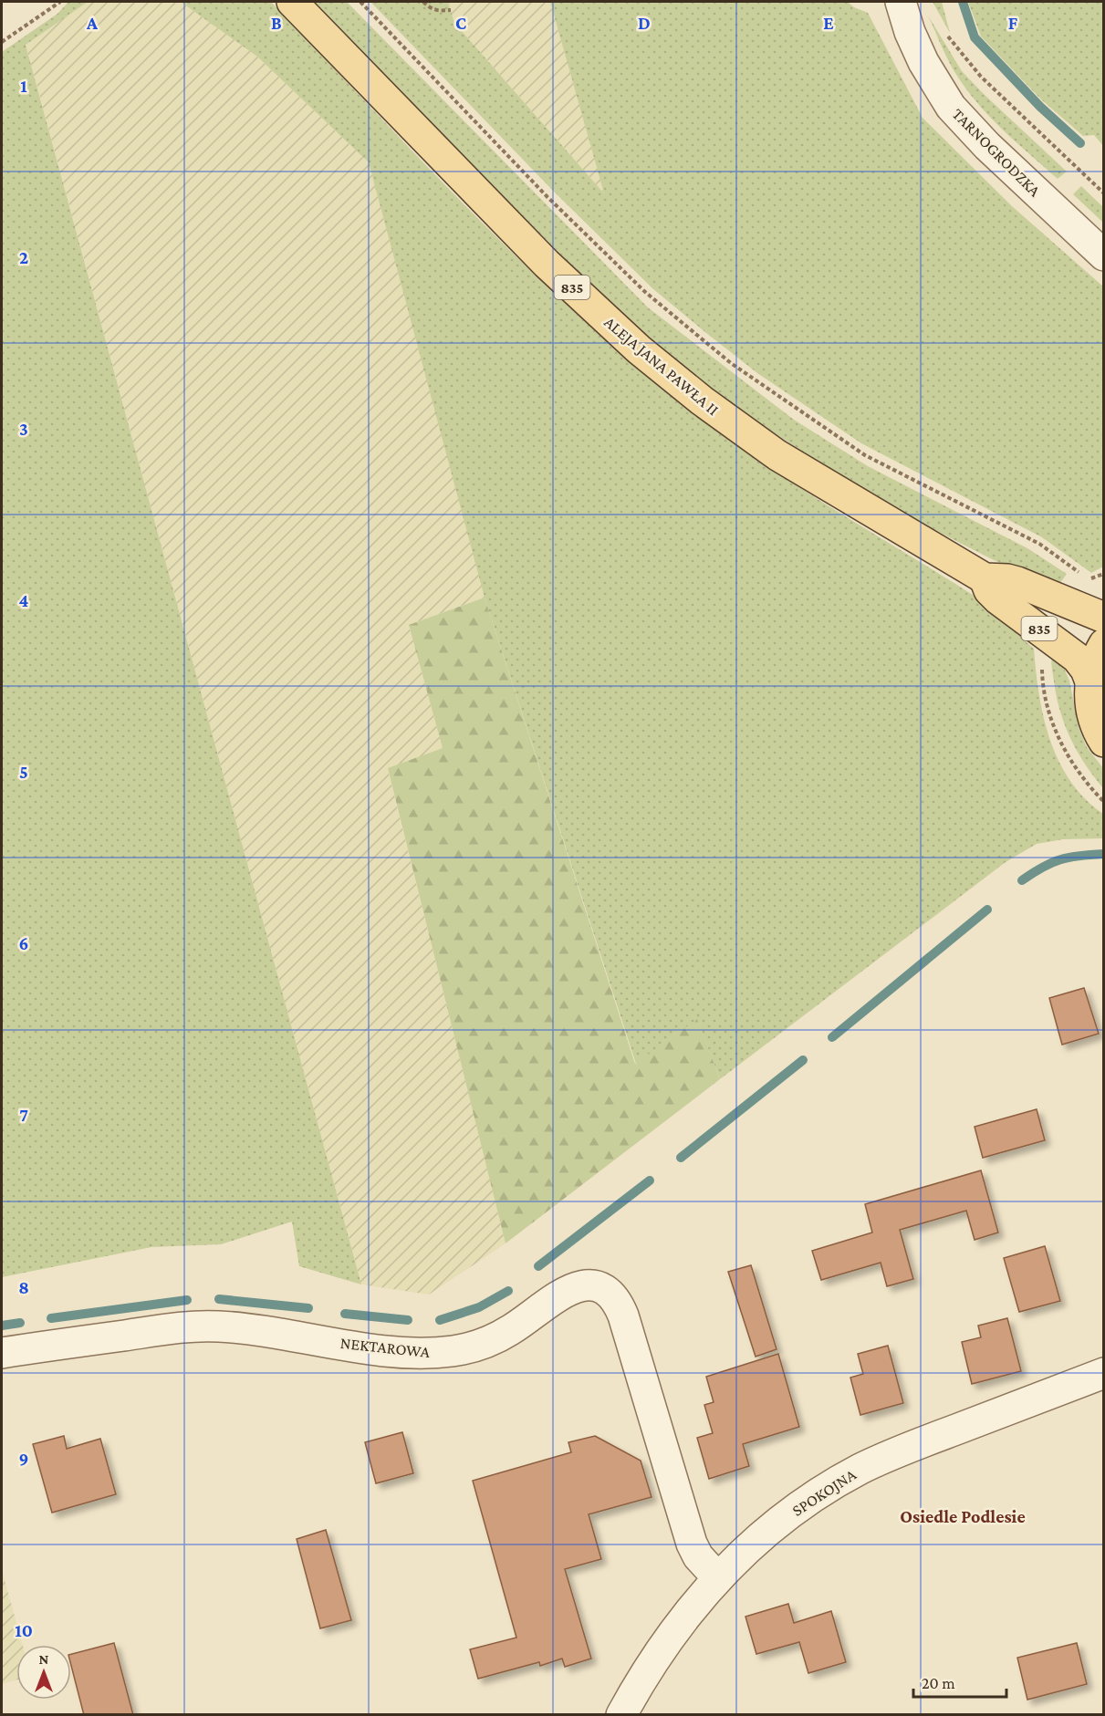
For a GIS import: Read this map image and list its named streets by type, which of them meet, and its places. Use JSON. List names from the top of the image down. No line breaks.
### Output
{"streets":{"main road":["835","ALEJA JANA PAWŁA II"],"street":["TARNOGRODZKA","NEKTAROWA","SPOKOJNA"]},"crossings":[["835","ALEJA JANA PAWŁA II"],["NEKTAROWA","SPOKOJNA"]],"districts":["Osiedle Podlesie"],"scale_bar":"20 m","north":"top","grid":{"columns":["A","B","C","D","E","F"],"rows":["1","2","3","4","5","6","7","8","9","10"]}}
